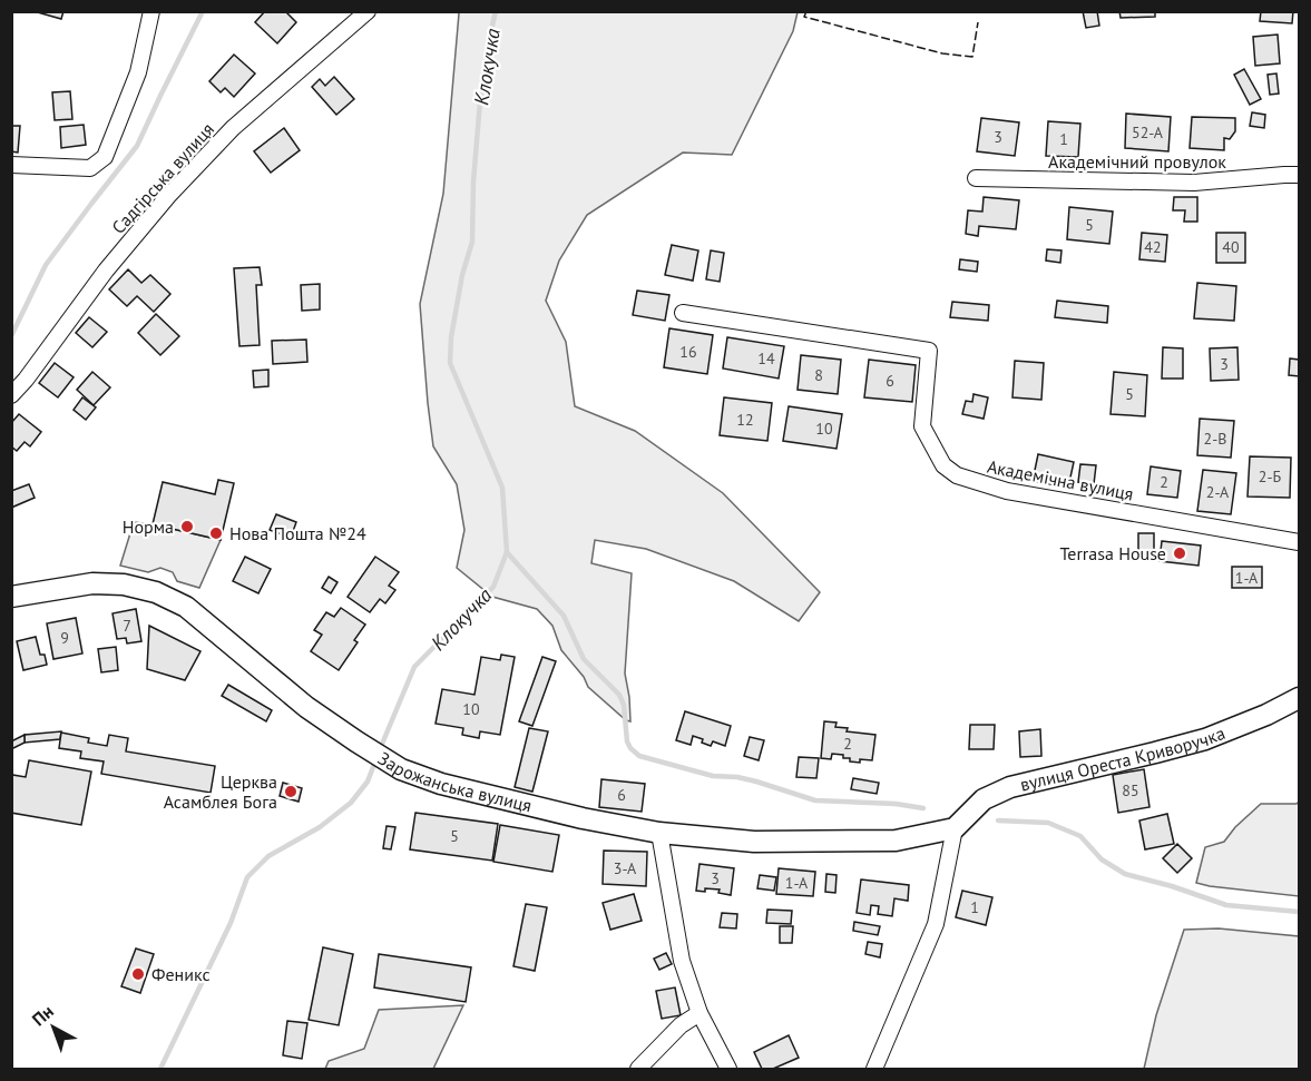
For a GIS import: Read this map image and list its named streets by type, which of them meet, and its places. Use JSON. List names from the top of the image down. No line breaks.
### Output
{"streets":{"street":["Академічний провулок","Садгірська вулиця","Академічна вулиця","вулиця Ореста Криворучка","Зарожанська вулиця"]},"crossings":[["вулиця Ореста Криворучка","Зарожанська вулиця"]],"water":["Клокучка"],"places":["Норма","Нова Пошта №24","Terrasa House","Церква Асамблея Бога","Феникс"],"house_numbers":["52-А","3","1","5","42","40","16","14","3","8","6","5","12","10","2-В","2-Б","2","2-А","1-А","7","9","10","2","85","6","5","3-А","3","1-А","1"],"north":"top left"}
